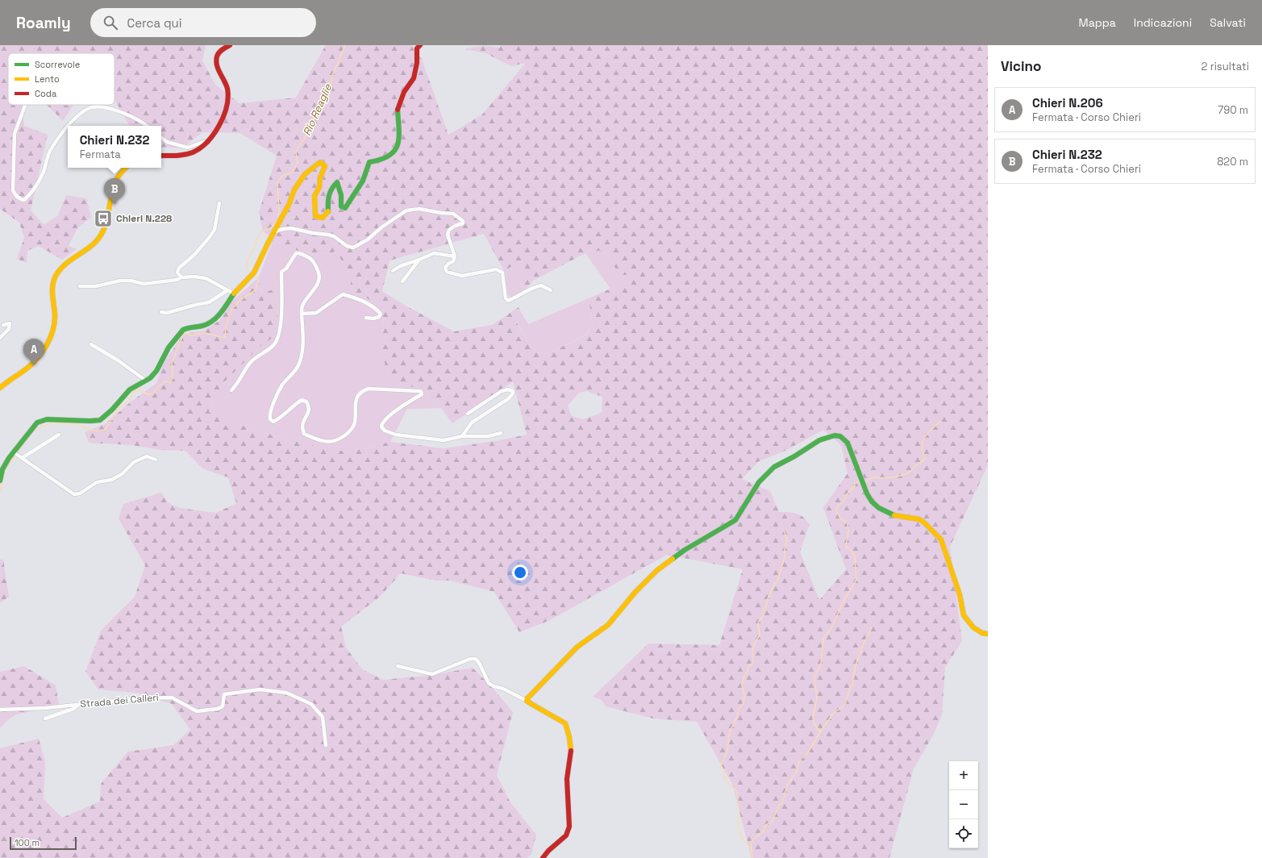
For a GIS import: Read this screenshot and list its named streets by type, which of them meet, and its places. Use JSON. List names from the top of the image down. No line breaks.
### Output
{"streets":{"street":["Strada dei Calleri"]},"water":["Rio Reaglie"],"places":{"bus stop":["Chieri N.228"]},"legend":["Scorrevole","Lento","Coda"],"scale_bar":"100 m","page":{"header":"Roamly","search":"Cerca qui","nav":["Mappa","Indicazioni","Salvati"],"heading":["Vicino","2 risultati"],"list":[{"mark":"A","name":"Chieri N.206","note":"Fermata · Corso Chieri","value":"790 m"},{"mark":"B","name":"Chieri N.232","note":"Fermata · Corso Chieri","value":"820 m"}],"popup":["Chieri N.232","Fermata"],"pins":["B","A"],"map_buttons":["+","−"],"scale":"100 m"}}
